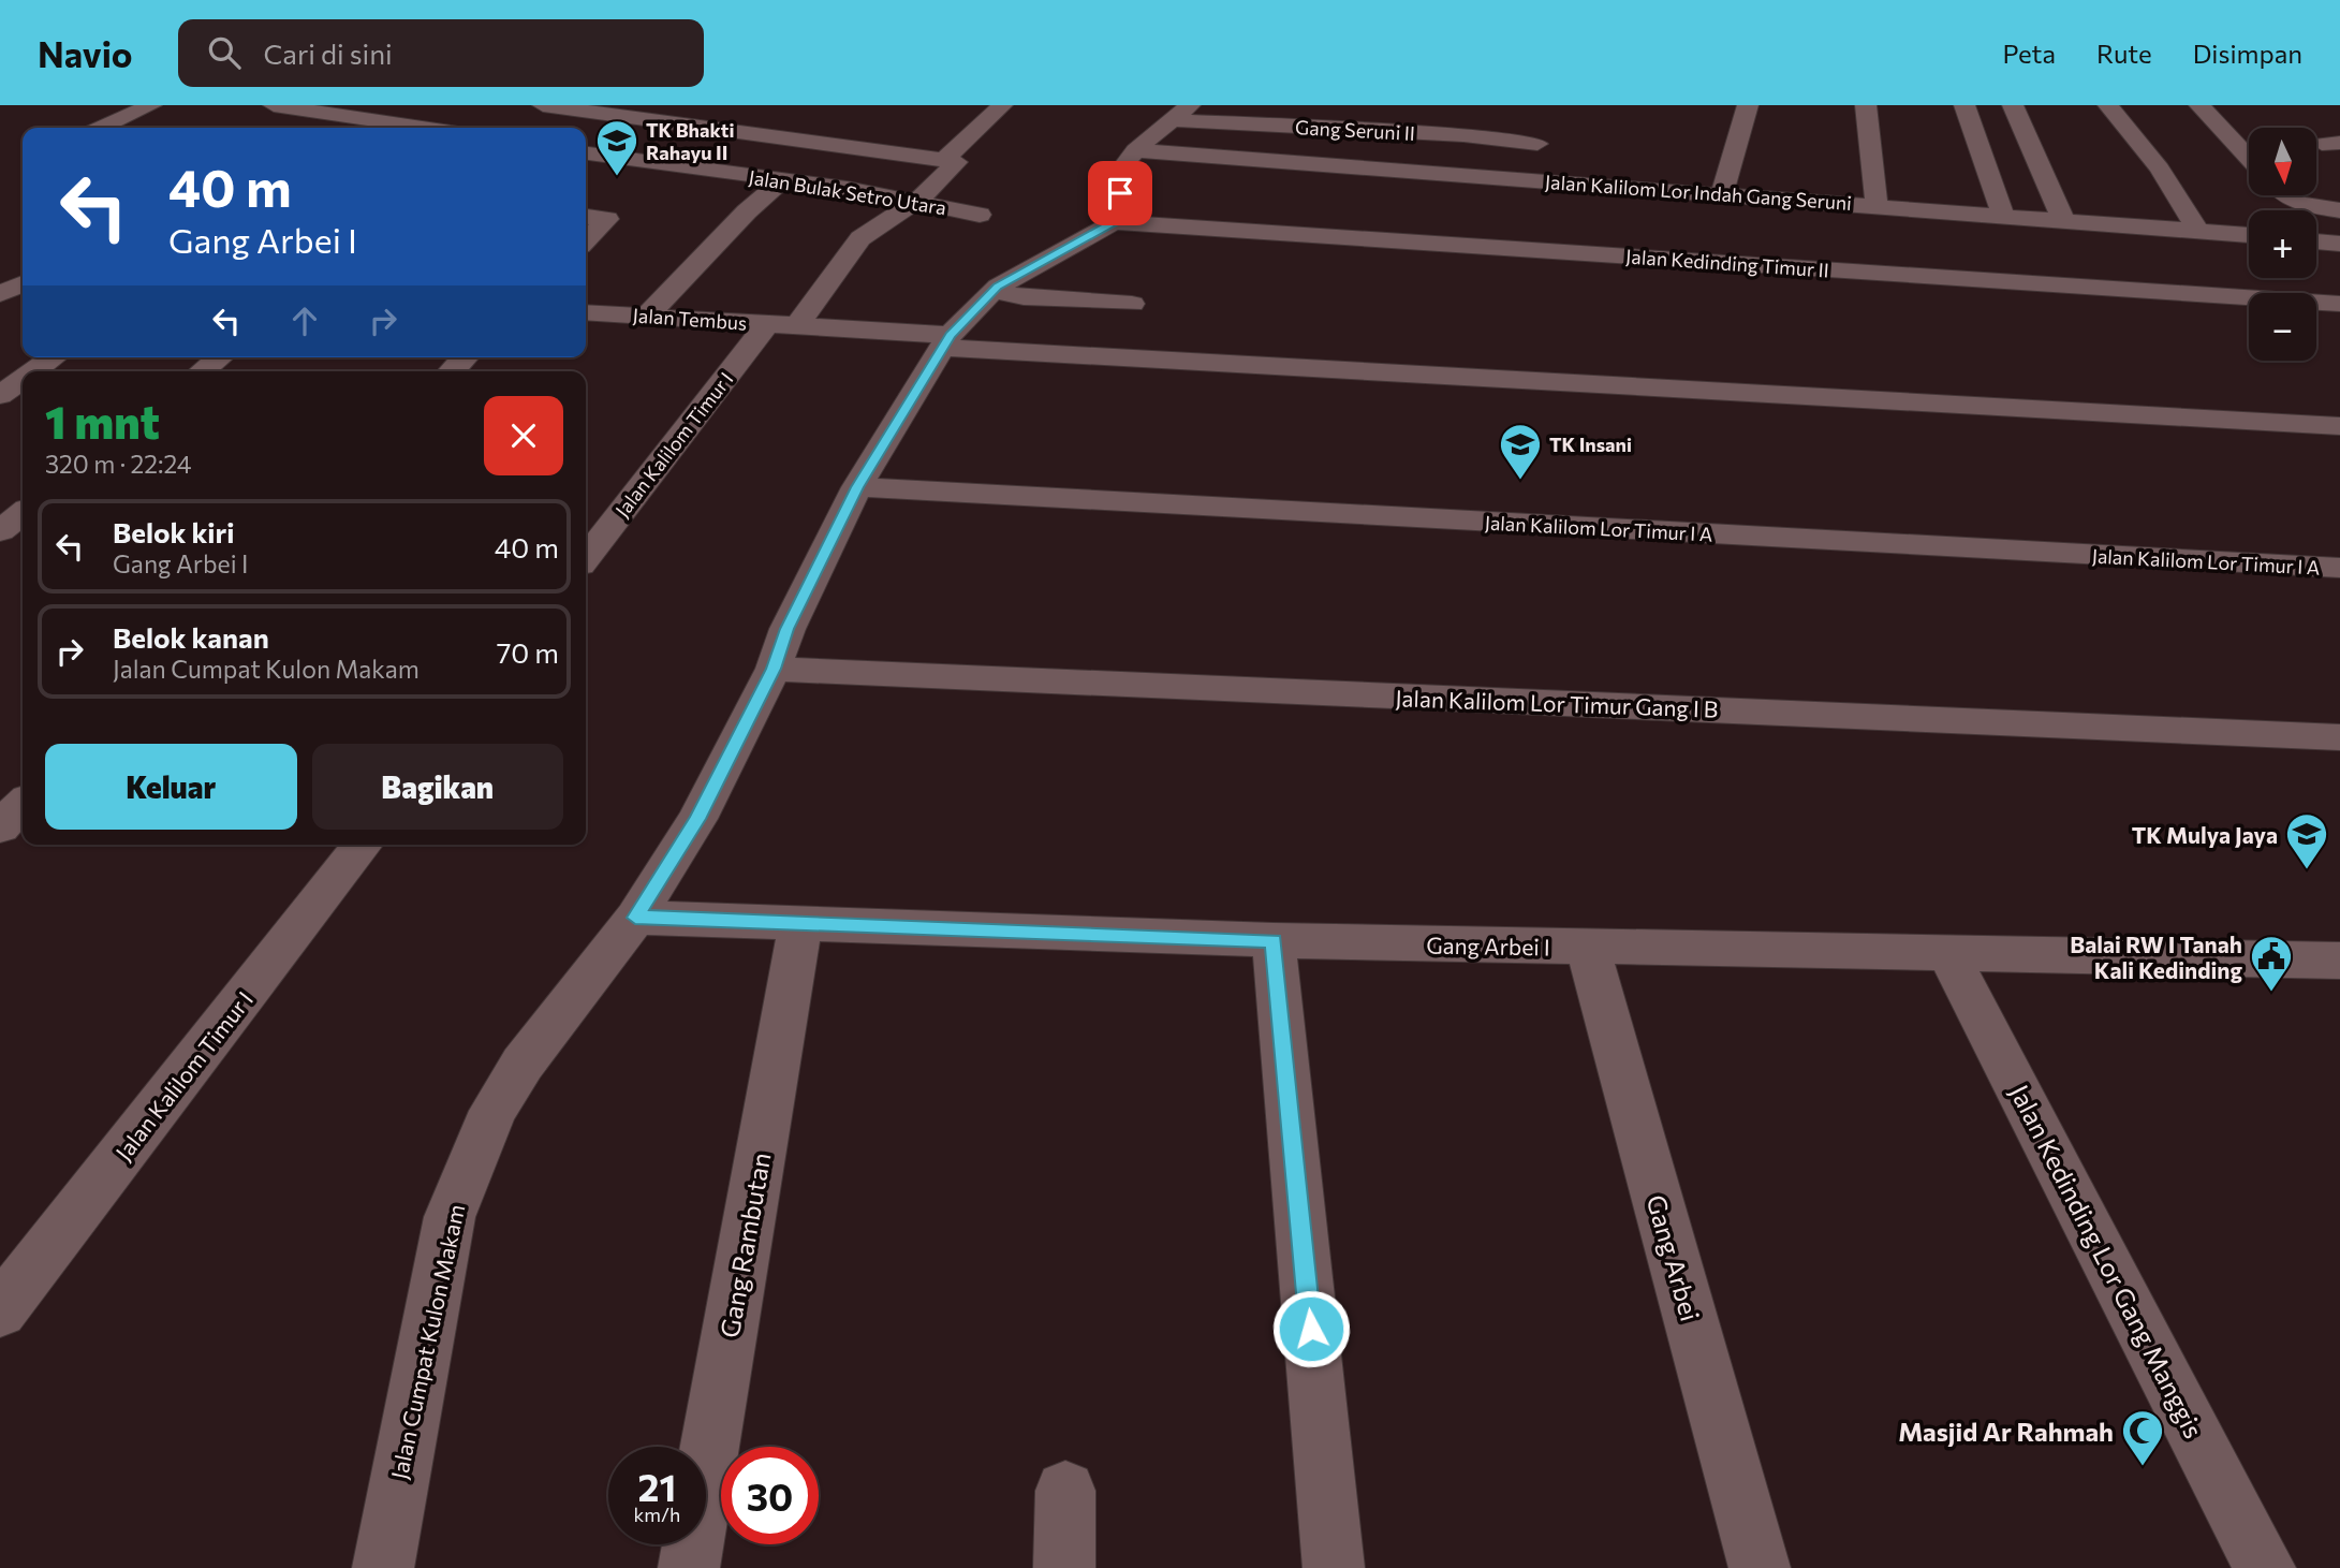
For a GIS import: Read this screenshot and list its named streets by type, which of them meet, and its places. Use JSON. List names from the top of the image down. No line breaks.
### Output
{"streets":{"street":["Gang Seruni II","Jalan Bulak Setro Utara","Jalan Kalilom Lor Indah Gang Seruni","Jalan Kedinding Timur II","Jalan Tembus","Jalan Kalilom Timur I","Jalan Kalilom Lor Timur I A","Jalan Kalilom Lor Timur Gang I B","Gang Arbei I","Gang Rambutan","Gang Arbei","Jalan Kedinding Lor Gang Manggis","Jalan Cumpat Kulon Makam"]},"crossings":[["Jalan Kedinding Timur II","Jalan Cumpat Kulon Makam"],["Jalan Tembus","Jalan Kalilom Timur I"],["Jalan Tembus","Jalan Cumpat Kulon Makam"],["Jalan Kalilom Lor Timur I A","Jalan Cumpat Kulon Makam"],["Jalan Kalilom Lor Timur Gang I B","Jalan Cumpat Kulon Makam"],["Gang Arbei I","Gang Rambutan"],["Gang Arbei I","Gang Arbei"],["Gang Arbei I","Jalan Kedinding Lor Gang Manggis"],["Gang Arbei I","Jalan Cumpat Kulon Makam"]],"places":{"school or university":["TK Bhakti Rahayu II","TK Insani","TK Mulya Jaya"],"public building":["Balai RW I Tanah Kali Kedinding"],"mosque":["Masjid Ar Rahmah"]},"north":"bottom","page":{"header":"Navio","search":"Cari di sini","nav":["Peta","Rute","Disimpan"],"map_buttons":["+","−"],"turn":["40 m","Gang Arbei I"],"heading":["1 mnt","320 m · 22:24"],"list":[{"name":"Belok kiri","note":"Gang Arbei I","value":"40 m"},{"name":"Belok kanan","note":"Jalan Cumpat Kulon Makam","value":"70 m"}],"buttons":["Keluar","Bagikan"],"speed":"21 km/h","limit":"30"}}
